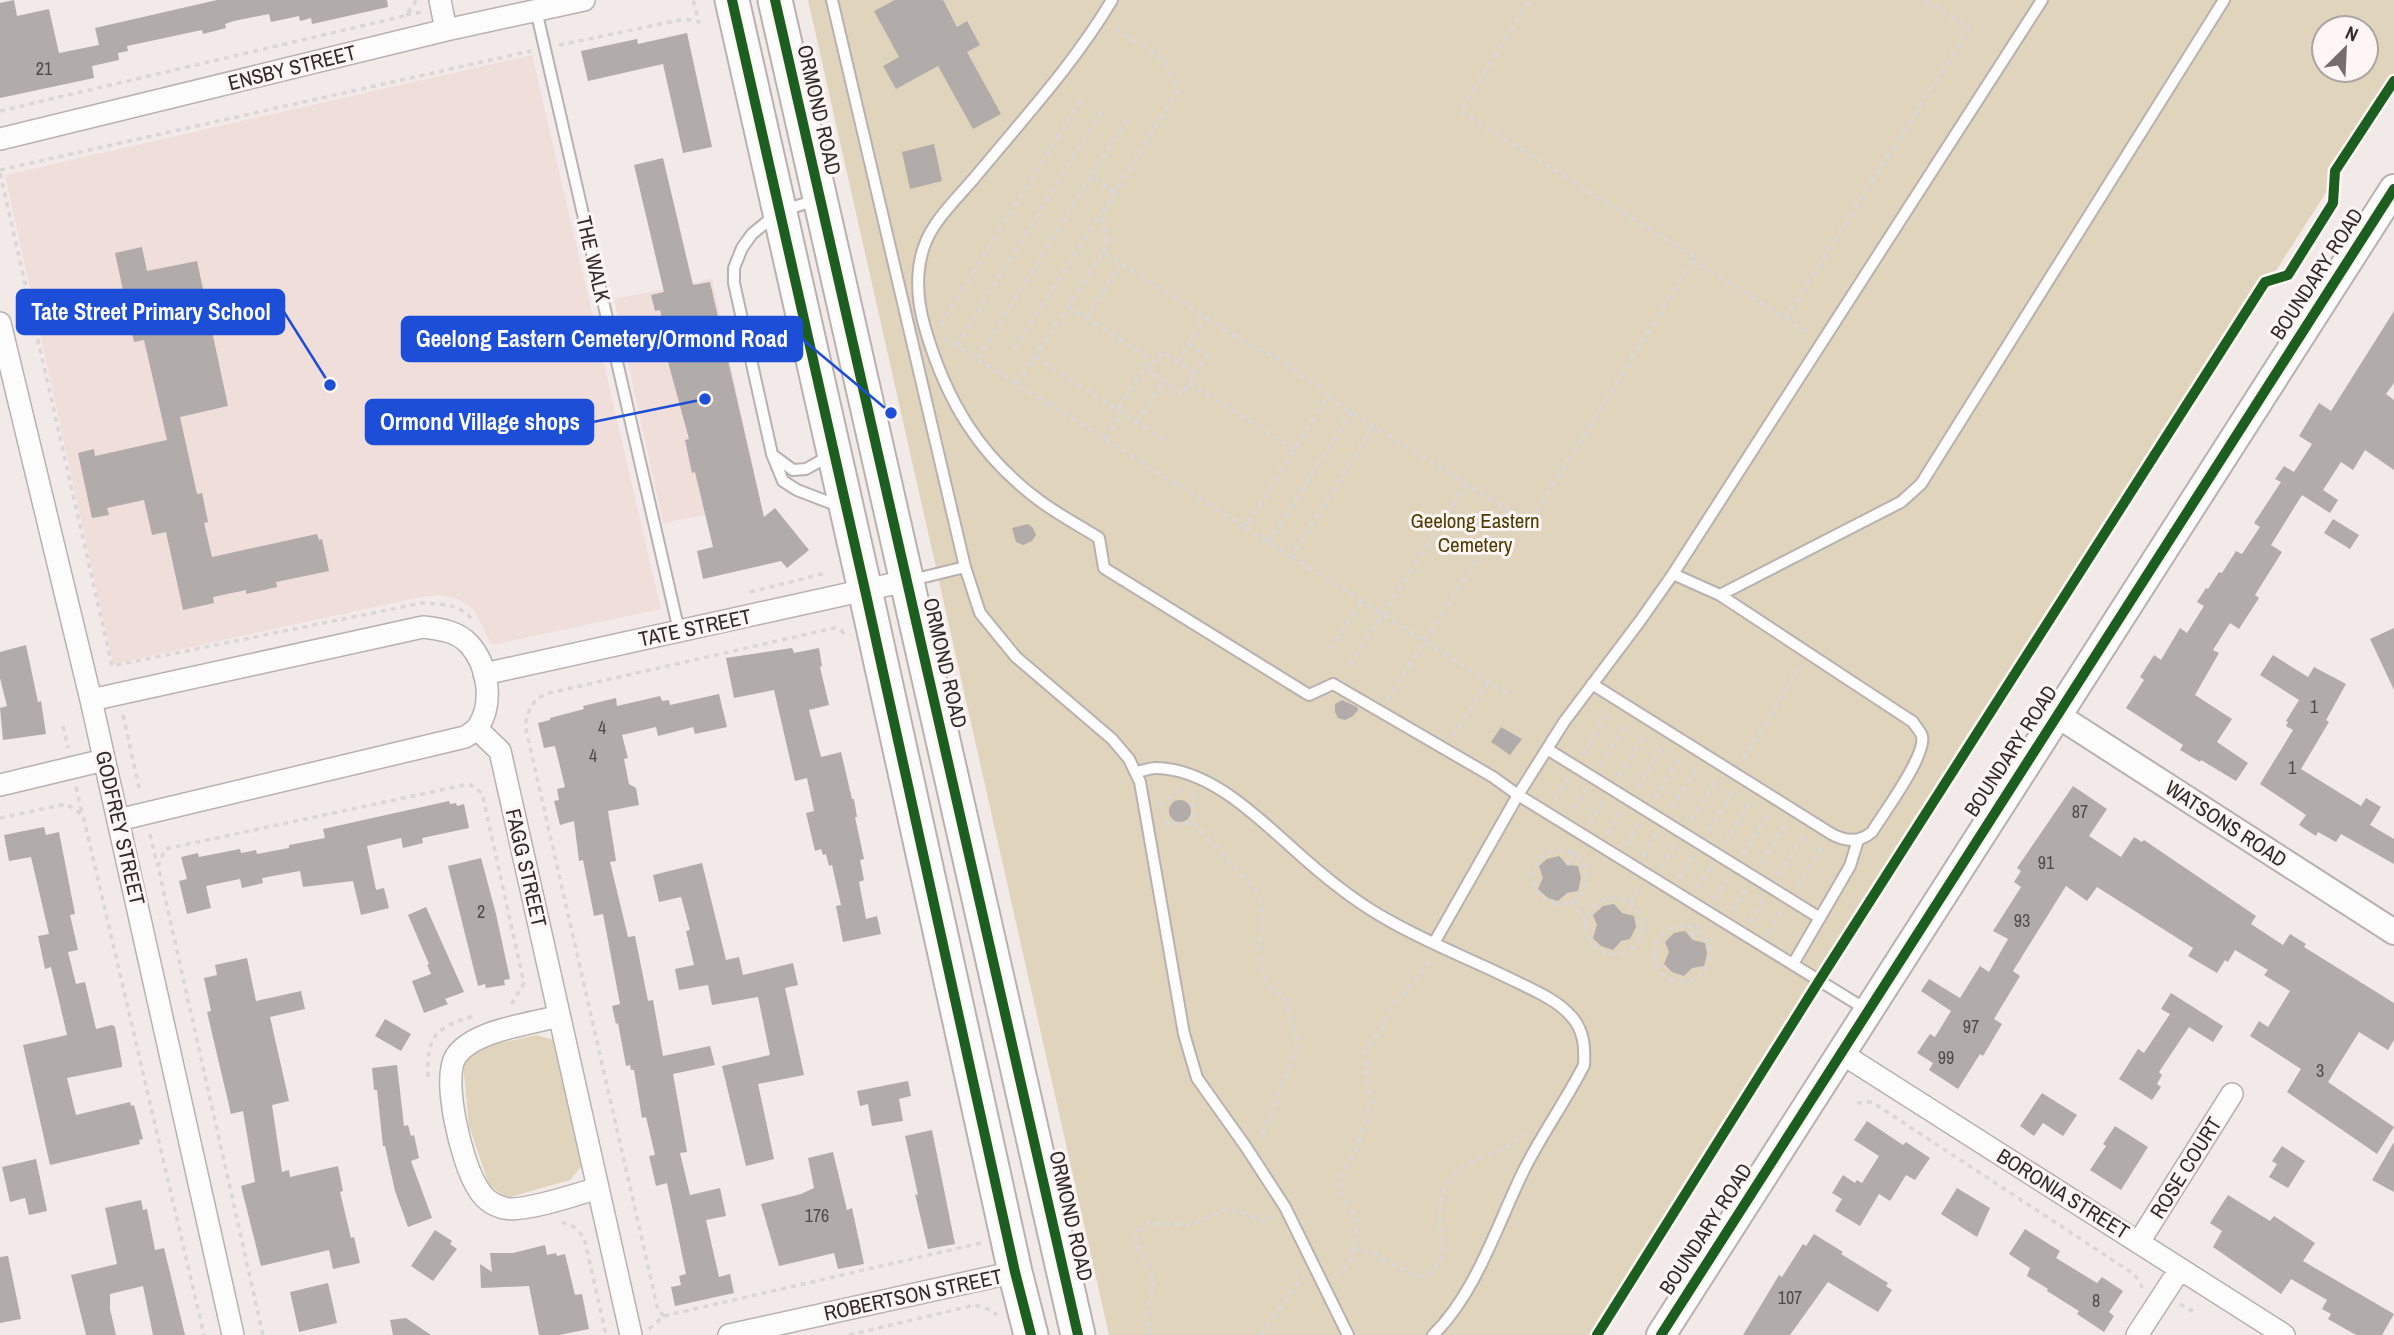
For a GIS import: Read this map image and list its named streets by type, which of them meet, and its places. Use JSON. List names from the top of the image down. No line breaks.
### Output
{"streets":{"highway":["ORMOND ROAD"],"main road":["BOUNDARY ROAD"],"street":["ENSBY STREET","TATE STREET","WATSONS ROAD","GODFREY STREET","FAGG STREET","ROSE COURT","BORONIA STREET","ROBERTSON STREET"],"lane":["THE WALK"]},"crossings":[["ENSBY STREET","THE WALK"],["ORMOND ROAD","TATE STREET"],["THE WALK","TATE STREET"],["BOUNDARY ROAD","WATSONS ROAD"],["BOUNDARY ROAD","BORONIA STREET"],["ROSE COURT","BORONIA STREET"]],"parks":["Geelong Eastern Cemetery"],"places":["Tate Street Primary School","Ormond Village shops","Geelong Eastern Cemetery/Ormond Road"],"house_numbers":["21","1","4","4","1","87","91","2","93","97","99","3","176","107","8"],"north":"top right"}
